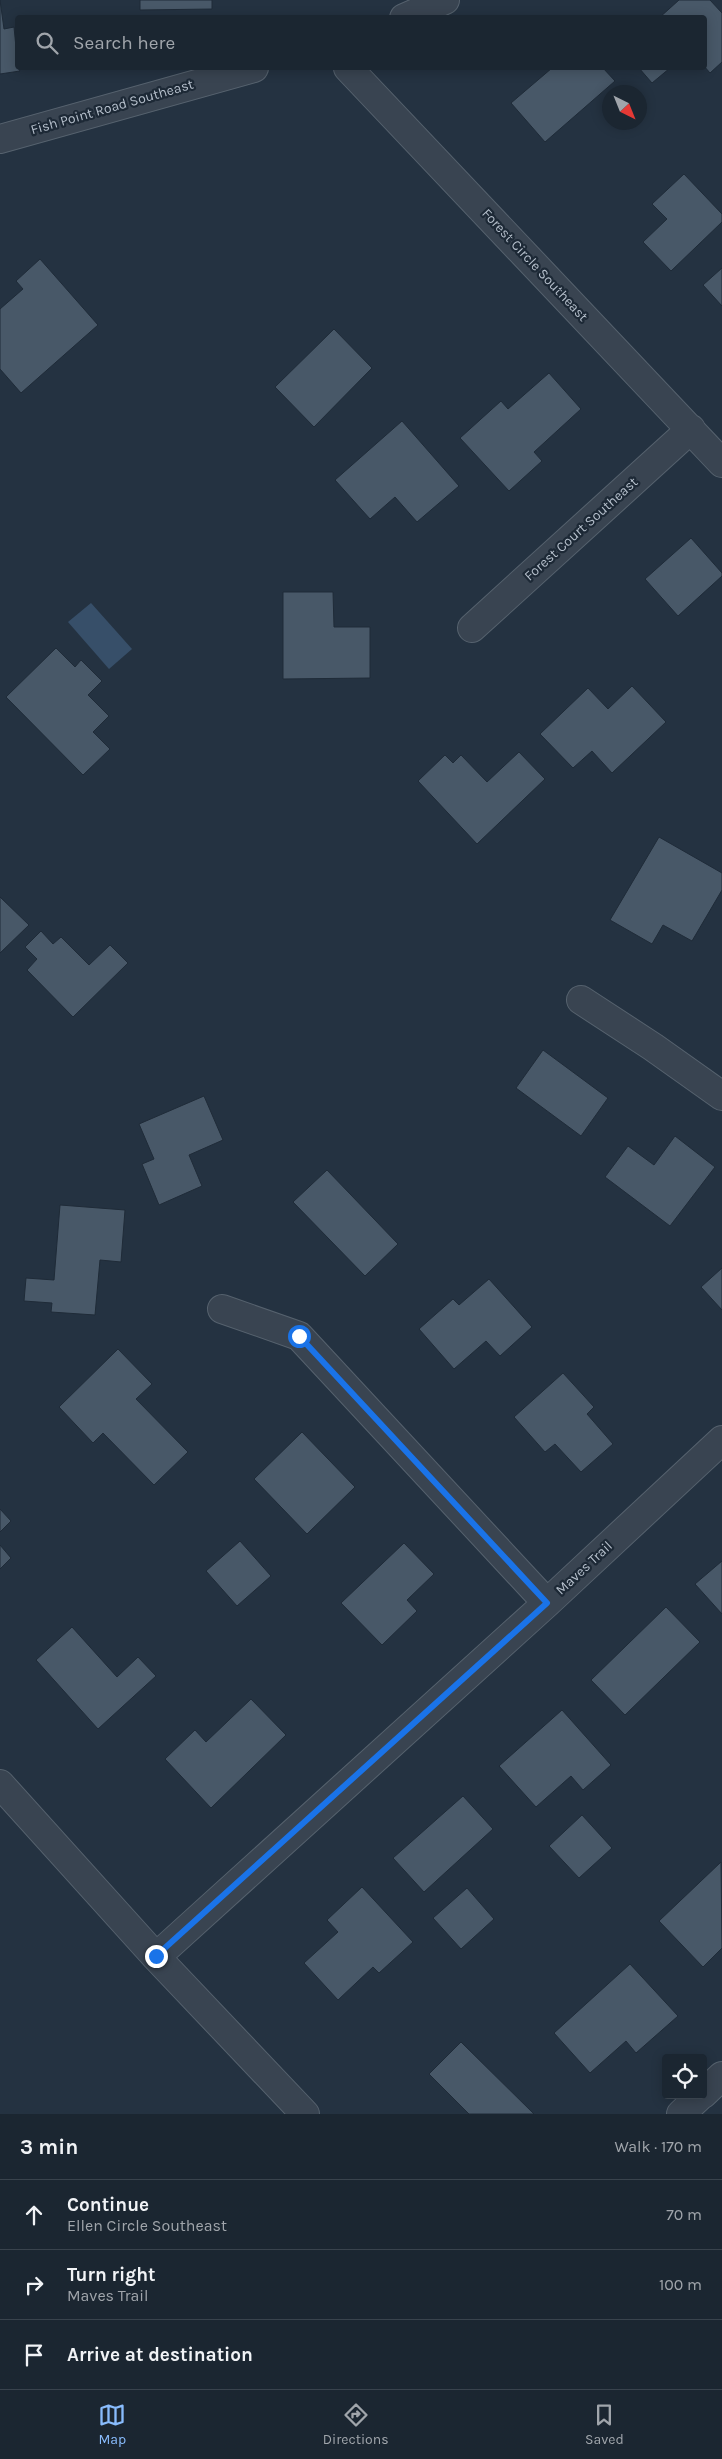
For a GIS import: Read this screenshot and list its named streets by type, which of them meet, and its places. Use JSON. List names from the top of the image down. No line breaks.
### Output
{"streets":{"street":["Fish Point Road Southeast","Forest Circle Southeast","Forest Court Southeast","Maves Trail"]},"crossings":[["Forest Circle Southeast","Forest Court Southeast"]],"north":"bottom right","page":{"search":"Search here","heading":["3 min","Walk · 170 m"],"list":[["Continue","Ellen Circle Southeast","70 m"],["Turn right","Maves Trail","100 m"],"Arrive at destination"],"nav":["Map","Directions","Saved"]}}
